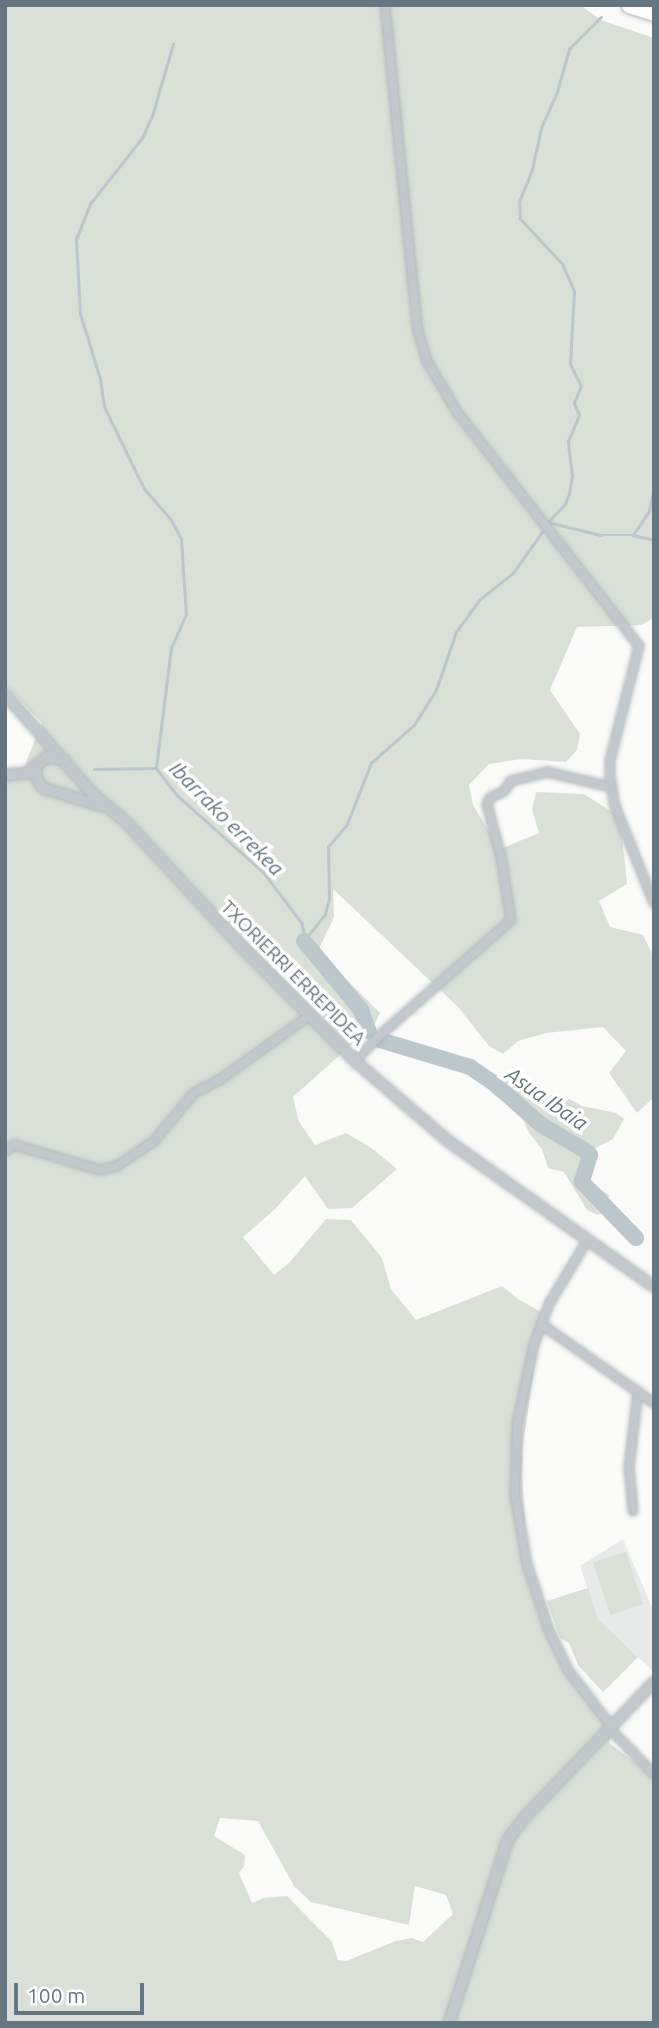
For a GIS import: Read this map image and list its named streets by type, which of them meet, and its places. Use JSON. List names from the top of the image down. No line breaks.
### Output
{"streets":{"street":["TXORIERRI ERREPIDEA"]},"water":["Ibarrako errekea","Asua Ibaia"],"scale_bar":"100 m"}
